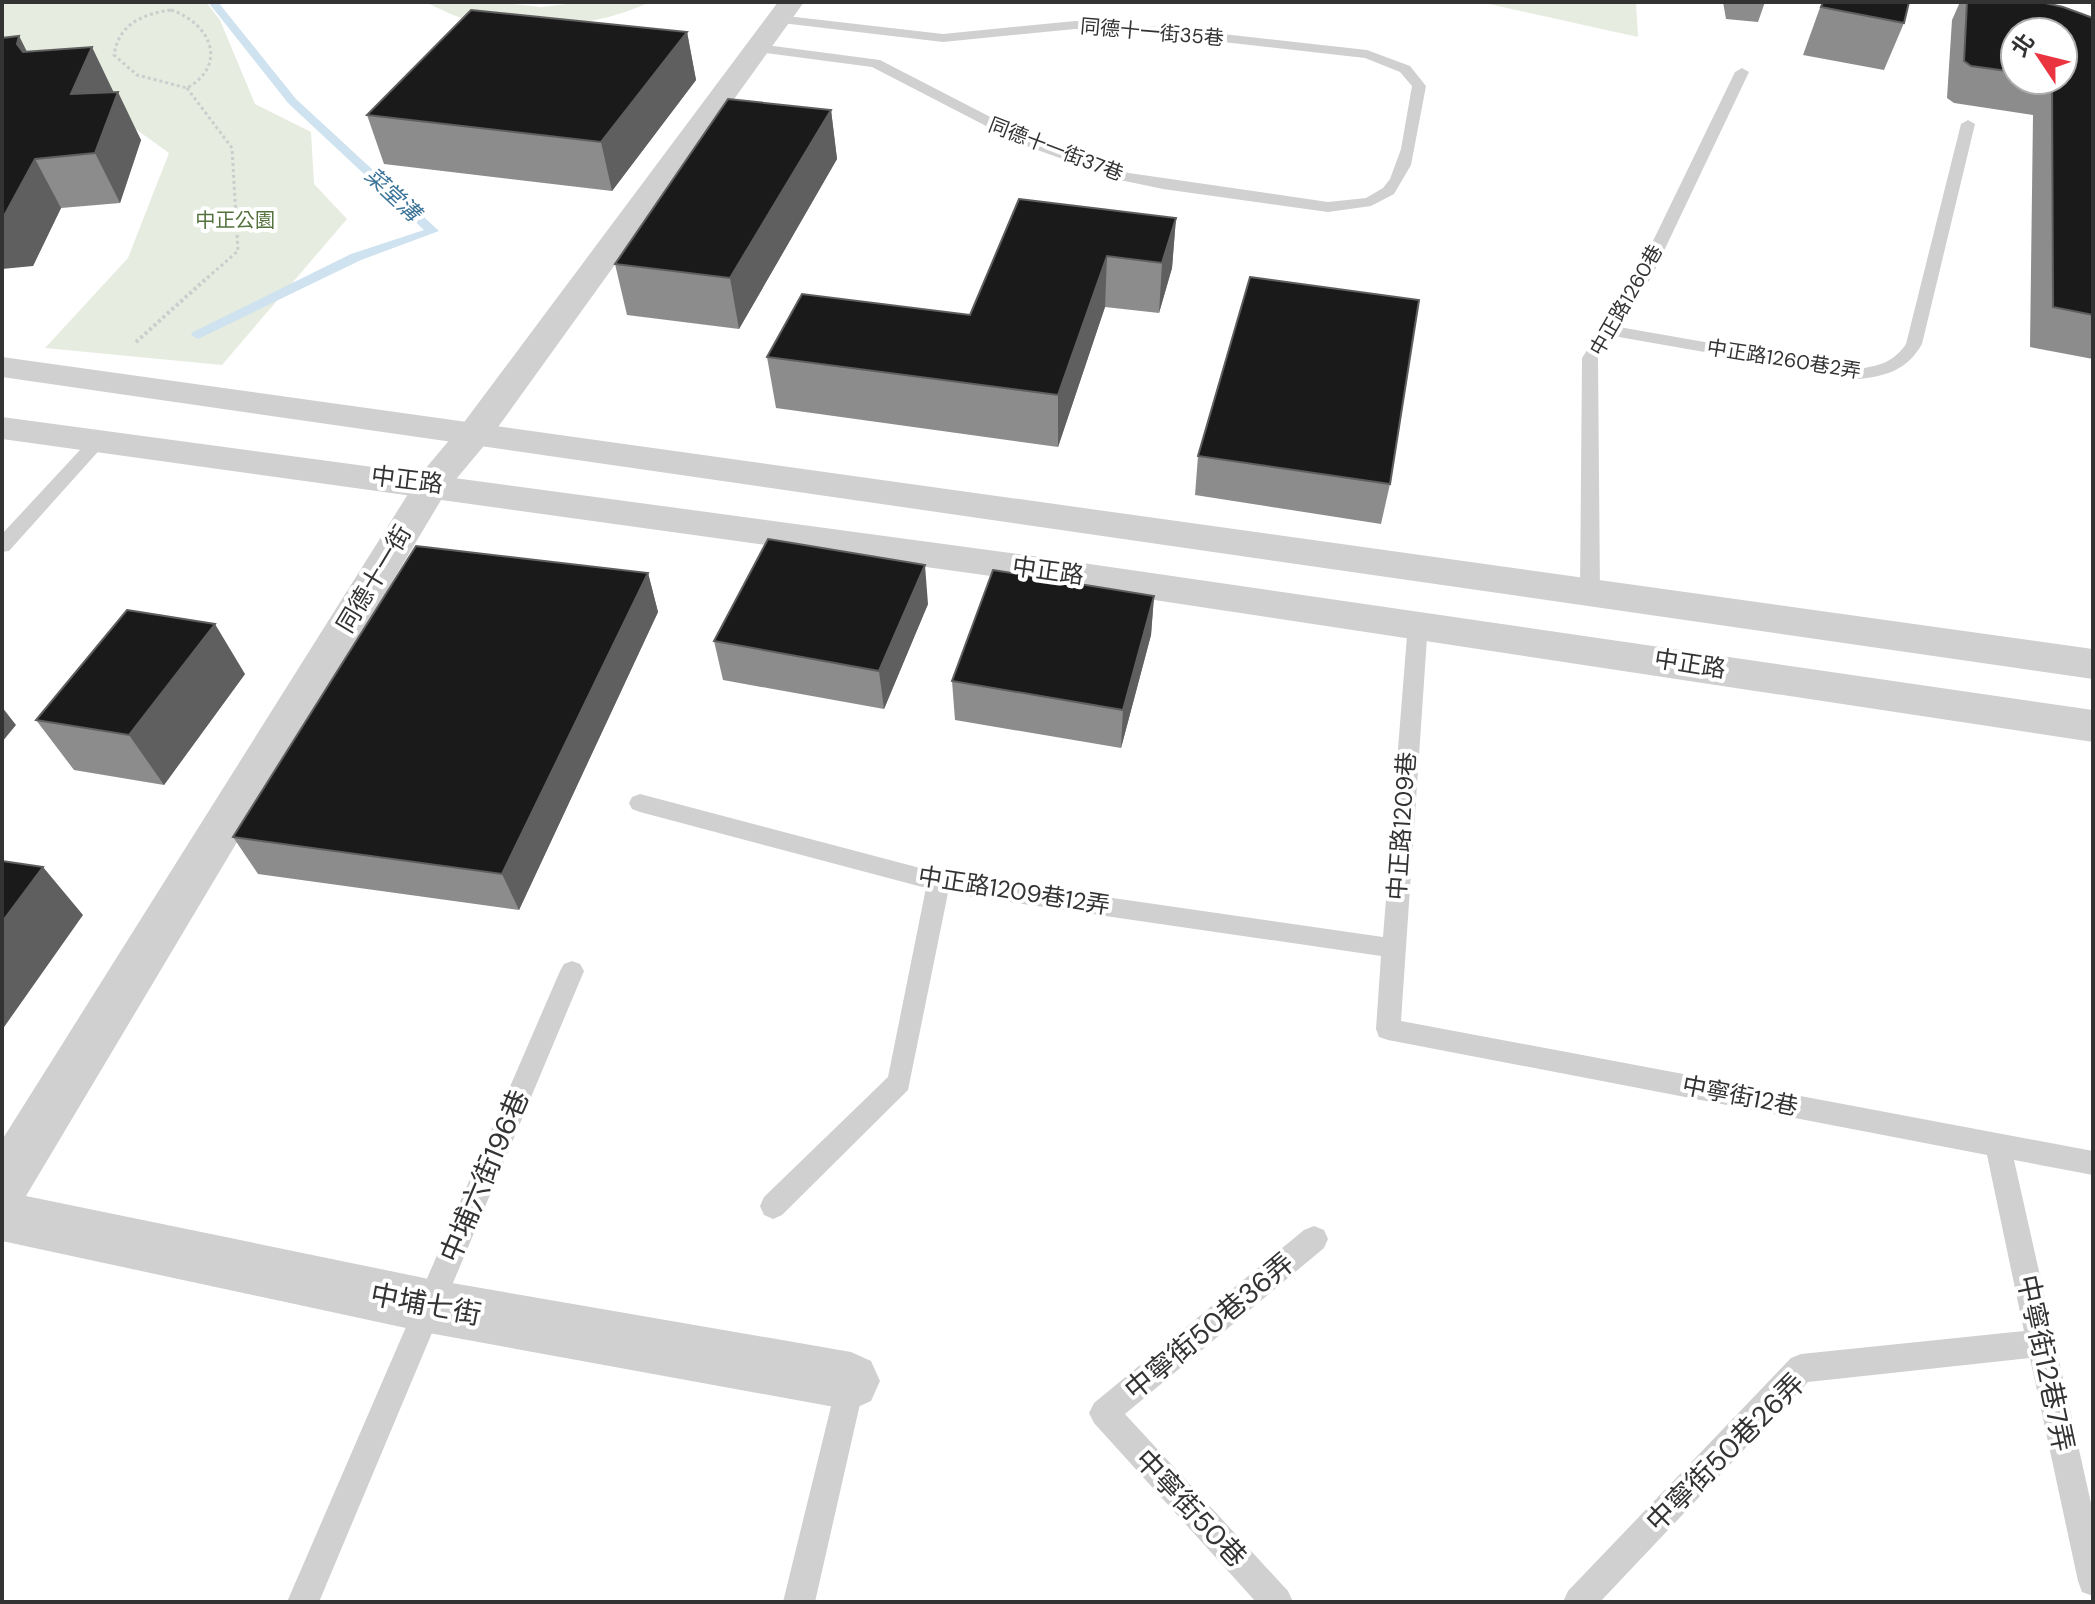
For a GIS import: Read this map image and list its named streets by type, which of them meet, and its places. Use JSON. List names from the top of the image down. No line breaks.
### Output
{"streets":{"street":["中正路","同德十一街","中埔七街"],"lane":["同德十一街35巷","同德十一街37巷","中正路1260巷","中正路1260巷2弄","中正路1209巷","中正路1209巷12弄","中寧街12巷","中埔六街196巷","中寧街50巷36弄","中寧街12巷7弄","中寧街50巷26弄","中寧街50巷"]},"crossings":[["同德十一街35巷","同德十一街37巷"],["同德十一街35巷","同德十一街"],["同德十一街37巷","同德十一街"],["中正路1260巷","中正路1260巷2弄"],["中正路","同德十一街"],["中正路","中正路1209巷"],["中正路1209巷","中正路1209巷12弄"],["中正路1209巷","中寧街12巷"],["中寧街12巷","中寧街12巷7弄"],["中埔六街196巷","中埔七街"],["中寧街50巷36弄","中寧街50巷"],["中寧街12巷7弄","中寧街50巷26弄"]],"water":["菜堂溝"],"parks":["中正公園"],"north":"top left"}
